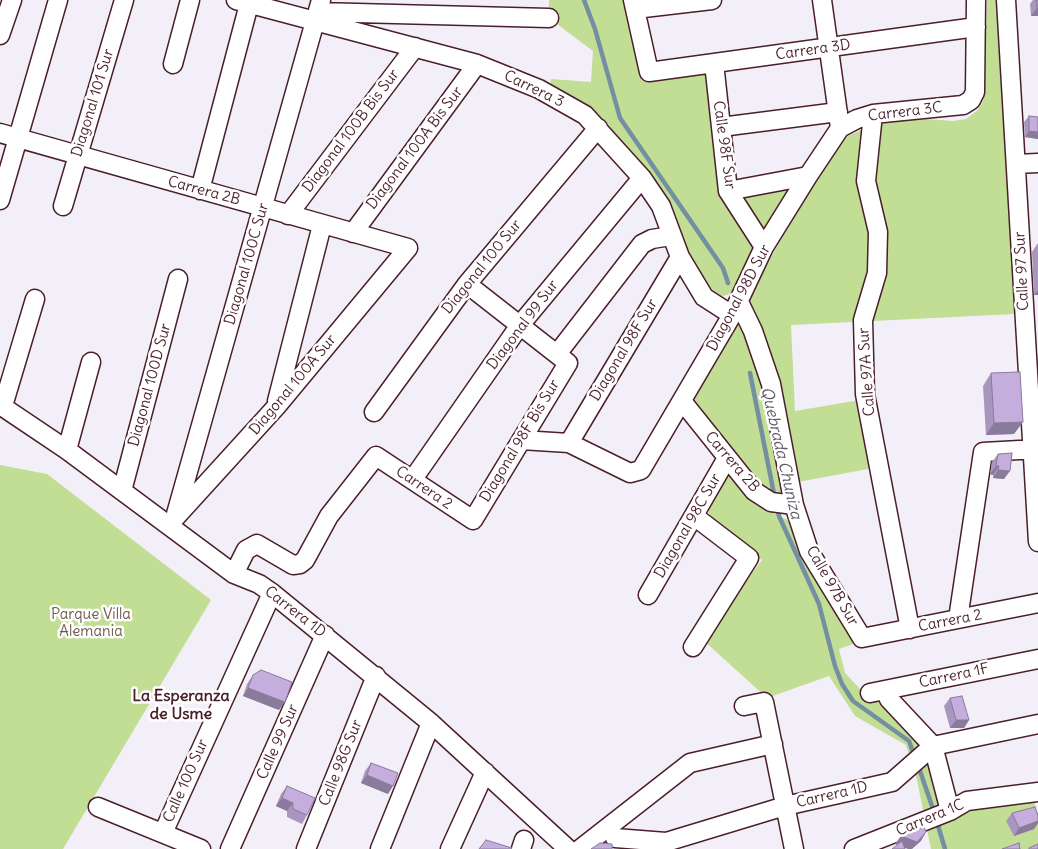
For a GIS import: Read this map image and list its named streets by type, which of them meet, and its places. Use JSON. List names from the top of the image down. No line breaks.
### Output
{"streets":{"street":["Carrera 3D","Carrera 3","Diagonal 101 Sur","Carrera 3C","Diagonal 100B Bis Sur","Calle 98F Sur","Diagonal 100A Bis Sur","Carrera 2B","Diagonal 100C Sur","Diagonal 100 Sur","Calle 97 Sur","Diagonal 98D Sur","Diagonal 99 Sur","Diagonal 98F Sur","Calle 97A Sur","Diagonal 100D Sur","Diagonal 100A Sur","Diagonal 98F Bis Sur","Carrera 2","Diagonal 98C Sur","Calle 97B Sur","Carrera 1D","Carrera 1F","Calle 99 Sur","Calle 98G Sur","Calle 100 Sur","Carrera 1C"]},"crossings":[["Carrera 3D","Carrera 3C"],["Carrera 3D","Calle 98F Sur"],["Carrera 3","Diagonal 100B Bis Sur"],["Carrera 3","Diagonal 100A Bis Sur"],["Carrera 3","Diagonal 100C Sur"],["Carrera 3","Diagonal 100 Sur"],["Carrera 3","Diagonal 98D Sur"],["Carrera 3","Diagonal 99 Sur"],["Carrera 3","Diagonal 98F Sur"],["Carrera 3","Diagonal 98F Bis Sur"],["Carrera 3","Calle 97B Sur"],["Diagonal 101 Sur","Carrera 2B"],["Carrera 3C","Calle 98F Sur"],["Carrera 3C","Diagonal 98D Sur"],["Carrera 3C","Calle 97A Sur"],["Diagonal 100B Bis Sur","Carrera 2B"],["Calle 98F Sur","Diagonal 98D Sur"],["Diagonal 100A Bis Sur","Carrera 2B"],["Carrera 2B","Diagonal 100C Sur"],["Carrera 2B","Diagonal 98D Sur"],["Carrera 2B","Diagonal 100A Sur"],["Carrera 2B","Diagonal 98C Sur"],["Carrera 2B","Calle 97B Sur"],["Diagonal 100C Sur","Diagonal 100A Sur"],["Diagonal 100C Sur","Carrera 1D"],["Diagonal 98D Sur","Diagonal 98F Sur"],["Diagonal 98D Sur","Calle 97B Sur"],["Diagonal 99 Sur","Carrera 2"],["Calle 97A Sur","Carrera 2"],["Diagonal 100D Sur","Carrera 1D"],["Diagonal 100A Sur","Carrera 1D"],["Diagonal 98F Bis Sur","Carrera 2"],["Carrera 2","Calle 97B Sur"],["Carrera 2","Carrera 1D"],["Carrera 1D","Carrera 1F"],["Carrera 1D","Calle 99 Sur"],["Carrera 1D","Calle 98G Sur"],["Carrera 1D","Calle 100 Sur"]],"districts":["La Esperanza de Usme"],"water":["Quebrada Chuniza"],"parks":["Parque Villa Alemania"]}
